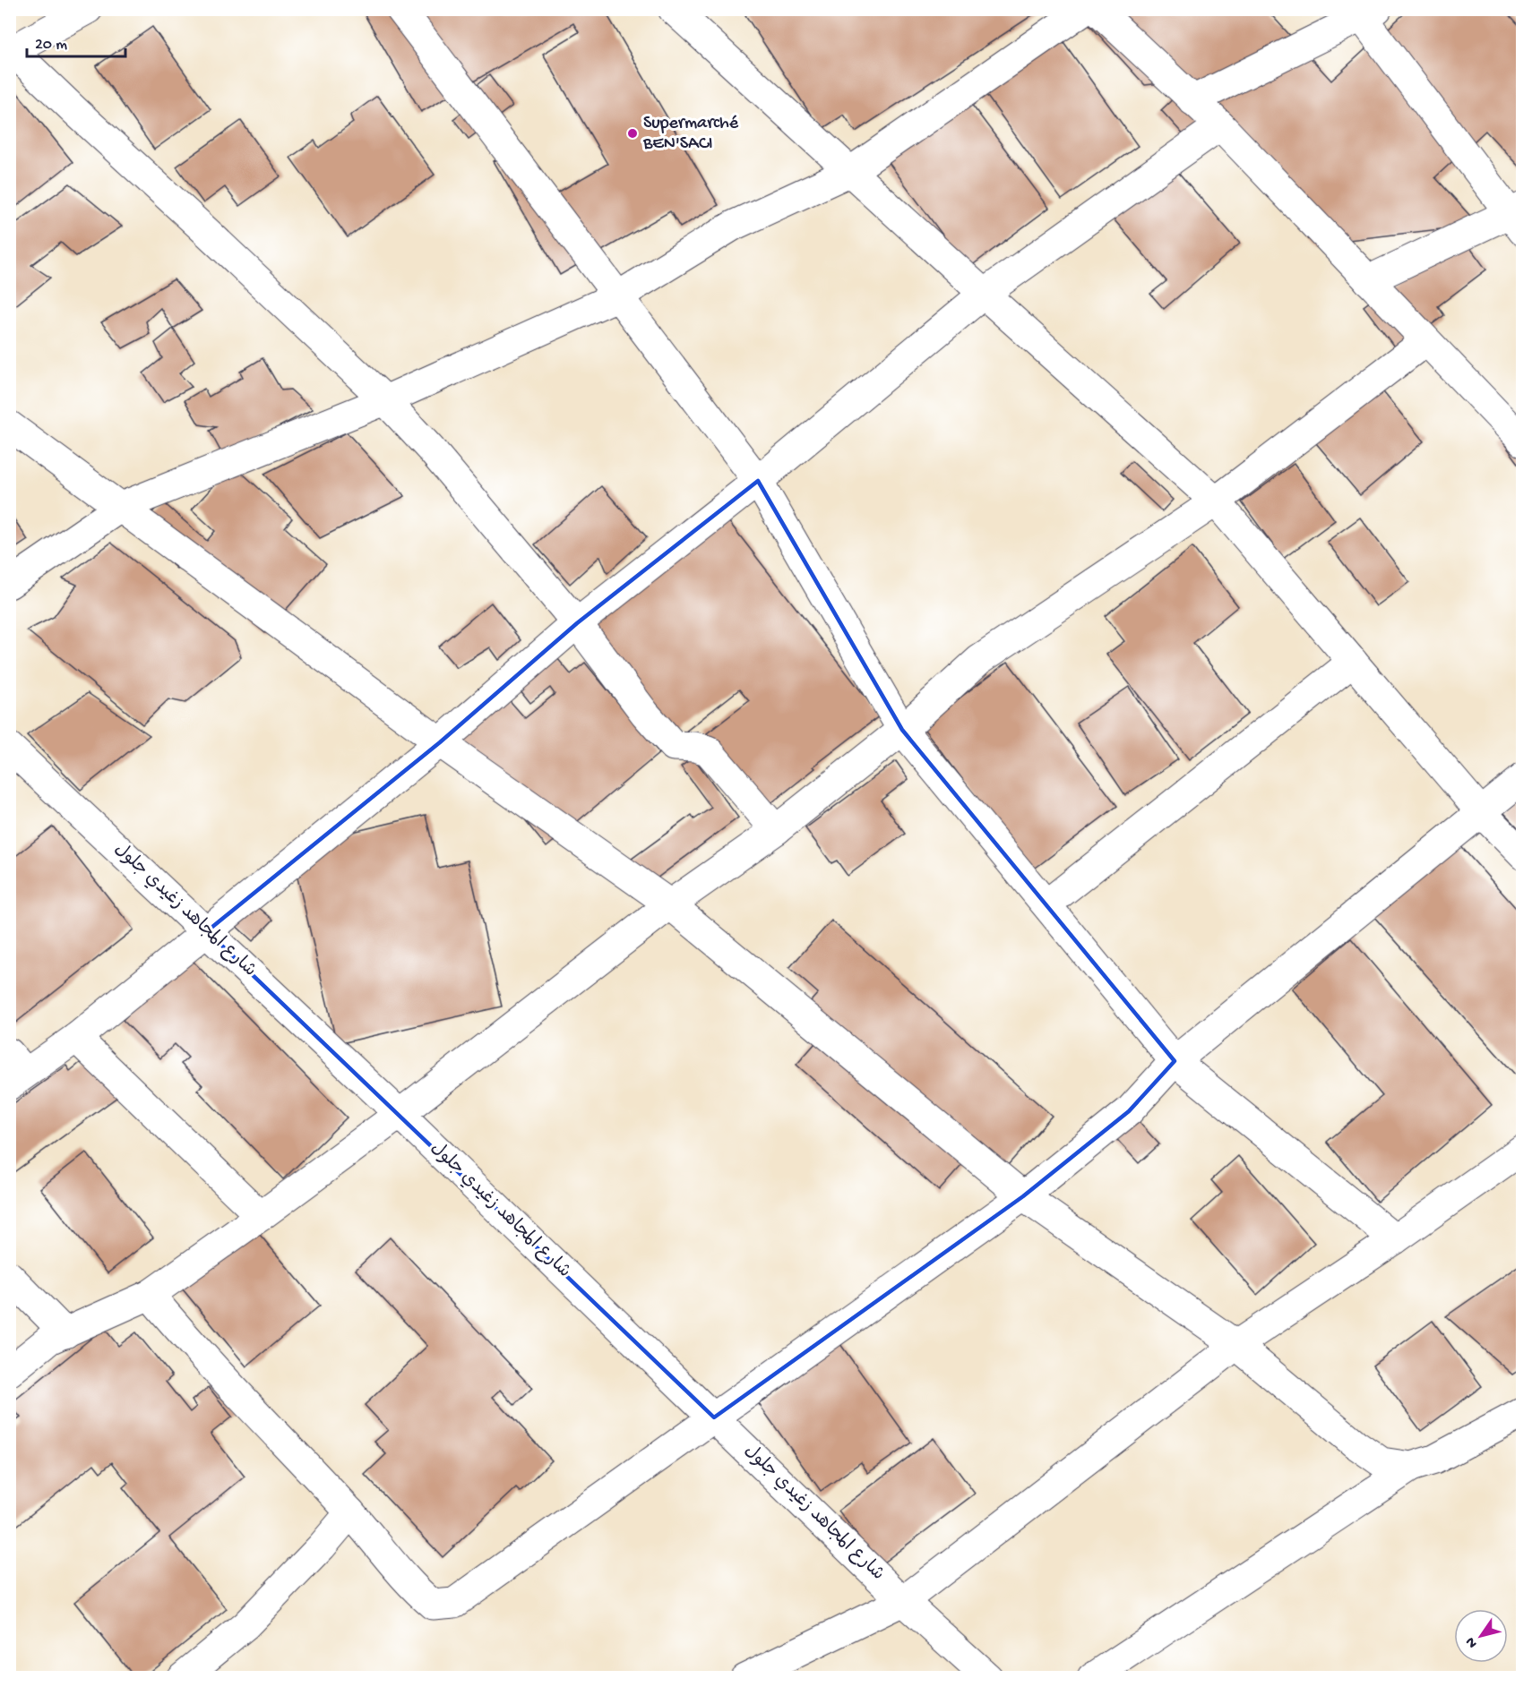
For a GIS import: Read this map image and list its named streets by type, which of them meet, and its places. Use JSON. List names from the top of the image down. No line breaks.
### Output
{"streets":{"street":["شارع المجاهد زغيدي جلول"]},"places":["Supermarché BEN'SACI"],"scale_bar":"20 m","north":"bottom left"}
